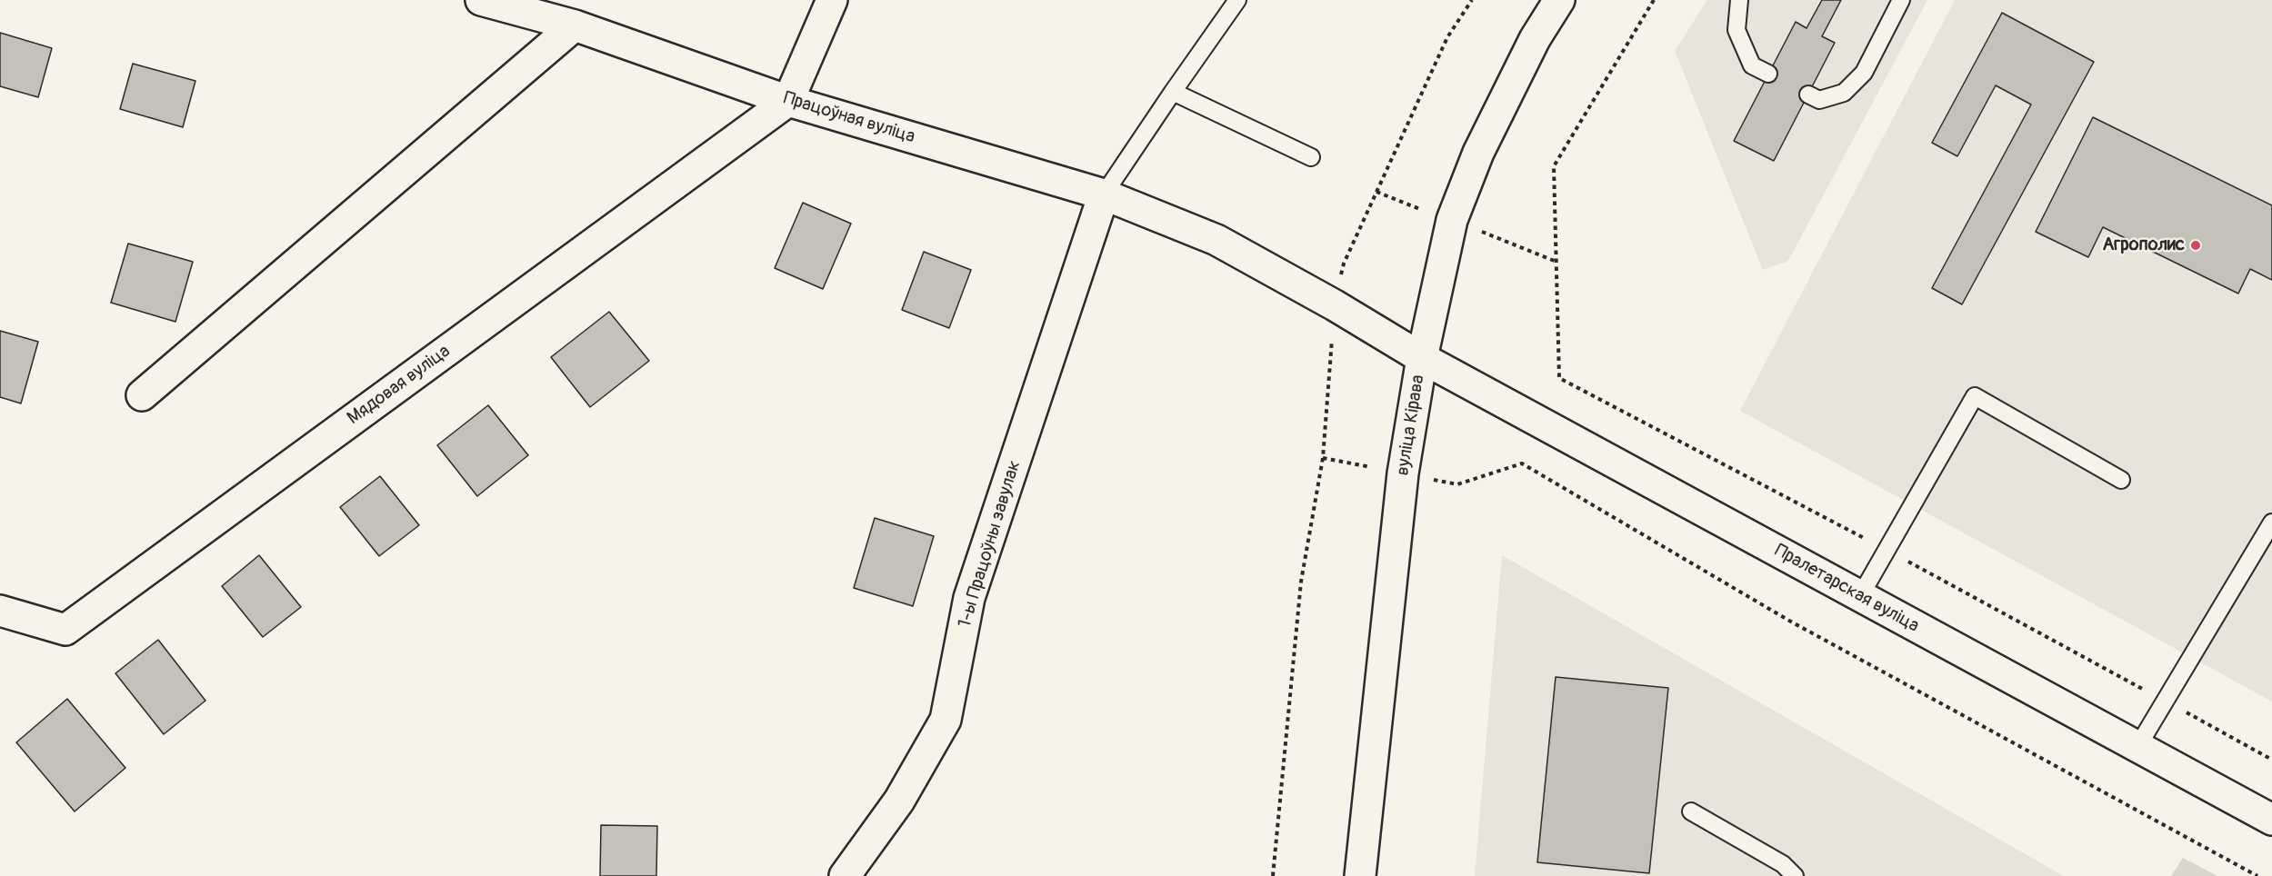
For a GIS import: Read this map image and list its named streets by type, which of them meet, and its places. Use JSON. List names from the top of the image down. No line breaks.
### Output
{"streets":{"street":["Працоўная вуліца","Мядовая вуліца","вуліца Кірава","1-ы Працоўны завулак","Пралетарская вуліца"]},"crossings":[["Працоўная вуліца","Мядовая вуліца"],["Працоўная вуліца","1-ы Працоўны завулак"],["Працоўная вуліца","Пралетарская вуліца"],["вуліца Кірава","Пралетарская вуліца"]],"places":["Агрополис"]}
